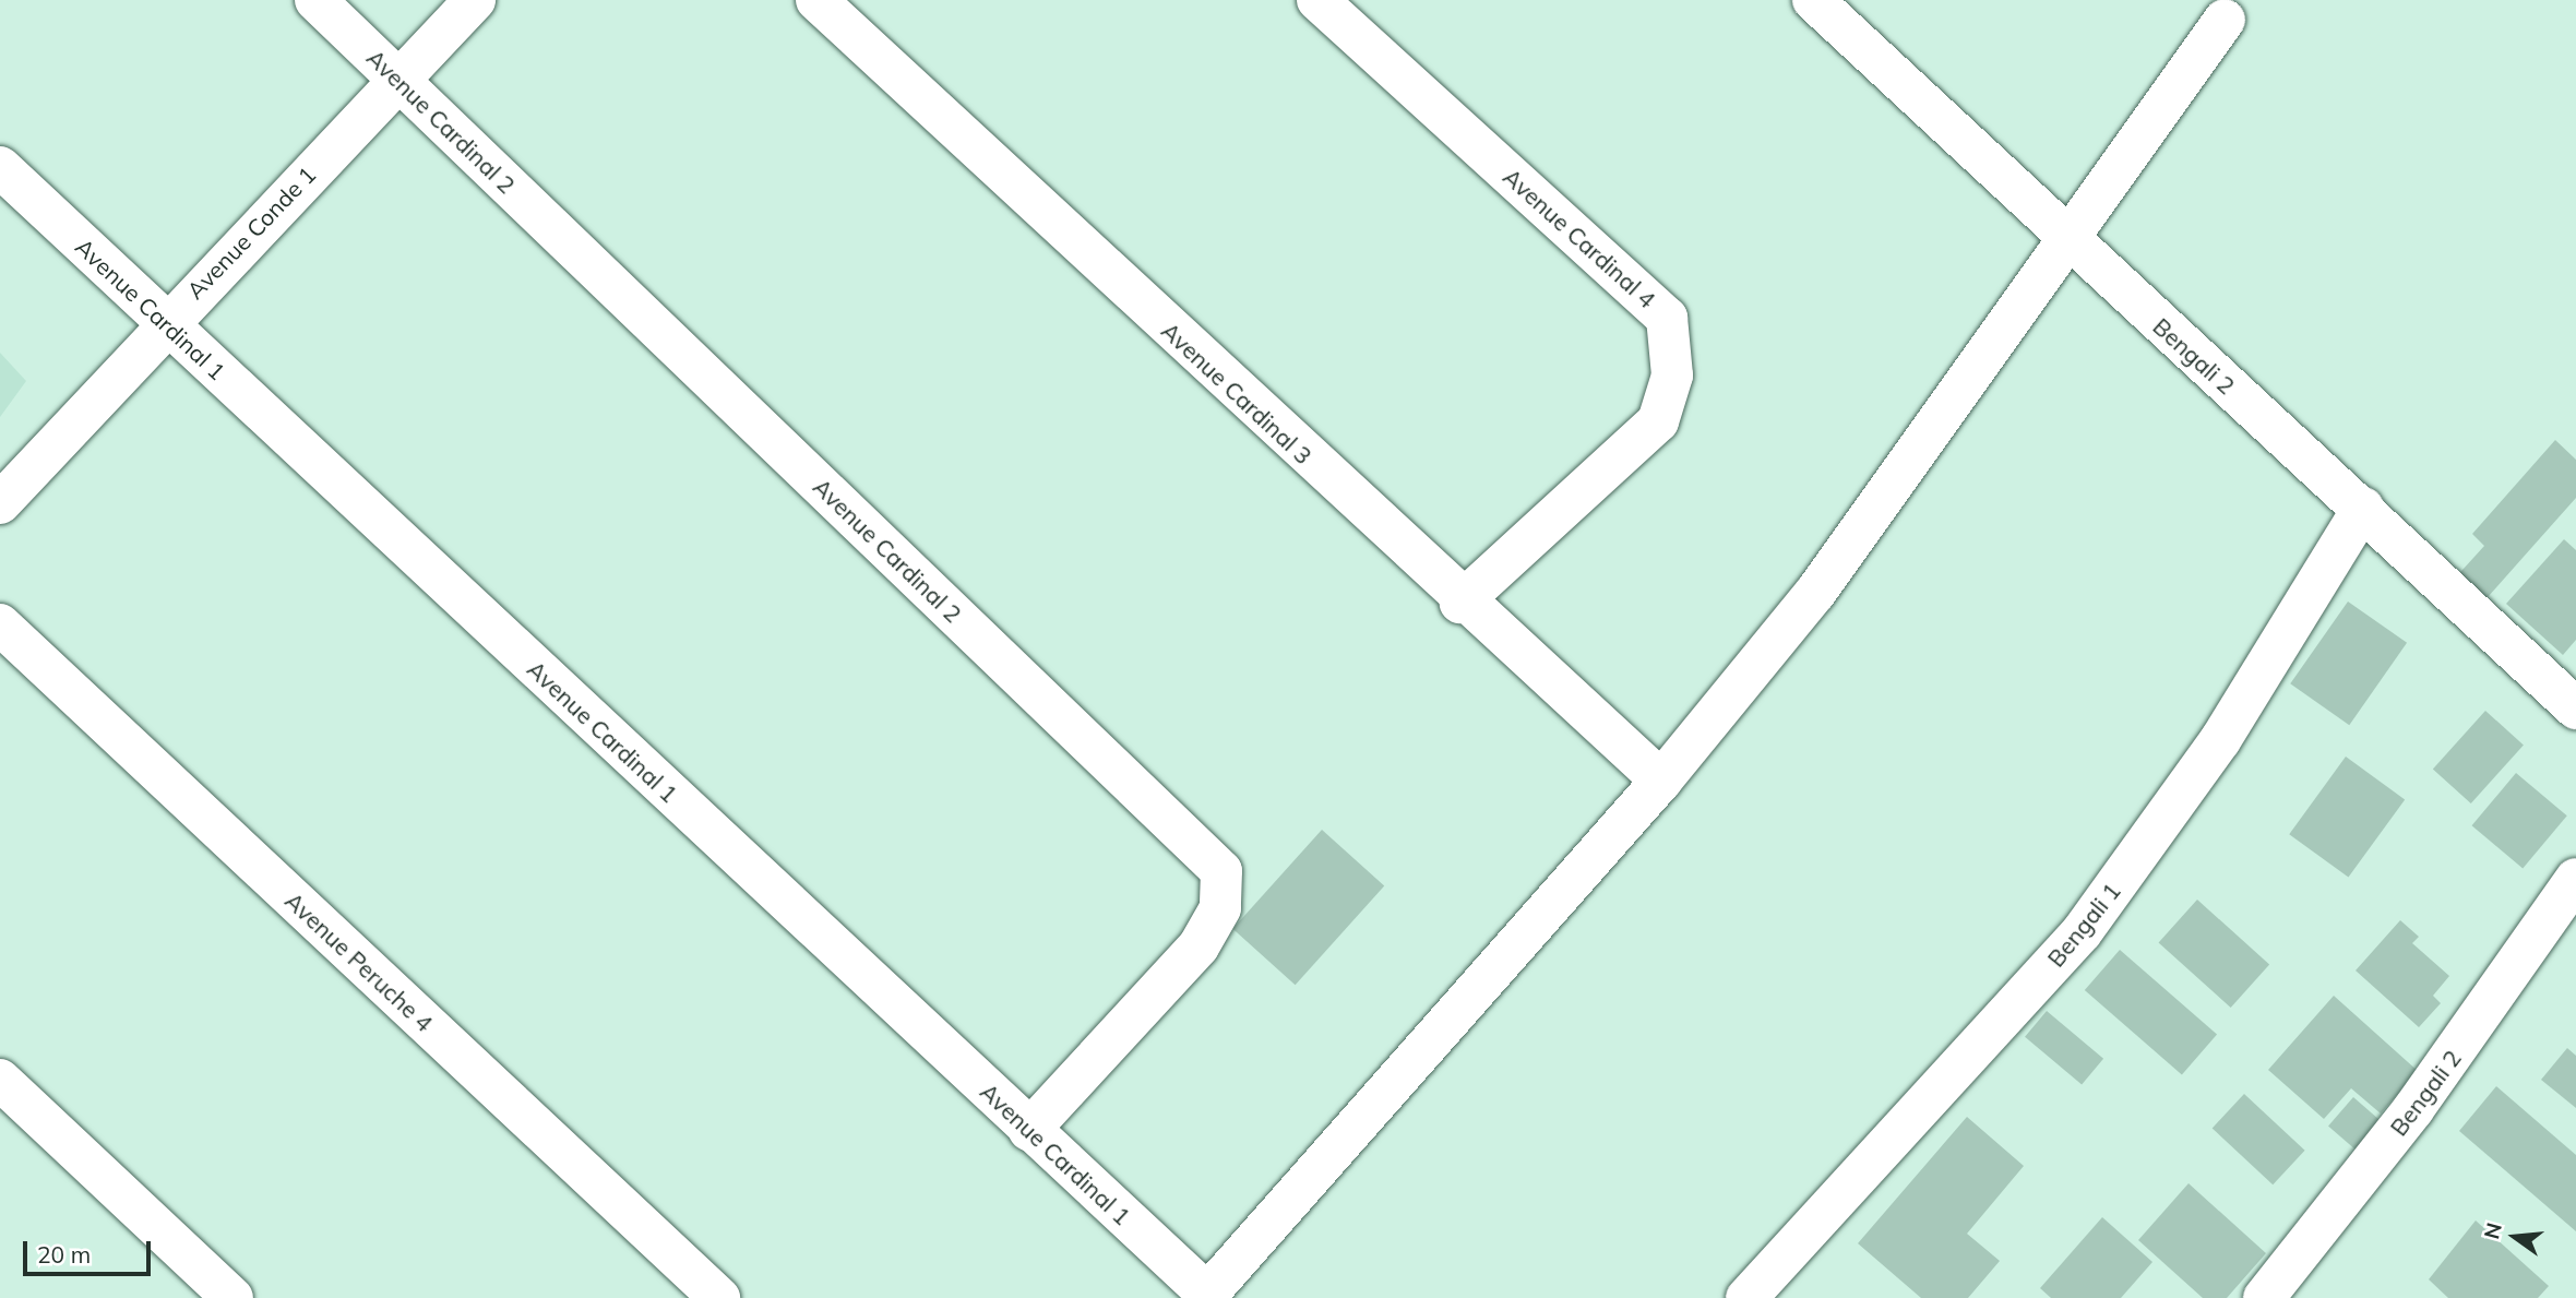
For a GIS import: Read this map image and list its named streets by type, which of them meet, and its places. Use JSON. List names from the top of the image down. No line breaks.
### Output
{"streets":{"street":["Avenue Cardinal 2","Avenue Conde 1","Avenue Cardinal 4","Avenue Cardinal 1","Bengali 2","Avenue Cardinal 3","Bengali 1","Avenue Peruche 4"]},"crossings":[["Avenue Cardinal 2","Avenue Conde 1"],["Avenue Cardinal 2","Avenue Cardinal 1"],["Avenue Conde 1","Avenue Cardinal 1"],["Avenue Cardinal 4","Avenue Cardinal 3"],["Bengali 2","Bengali 1"]],"scale_bar":"20 m","north":"left"}
